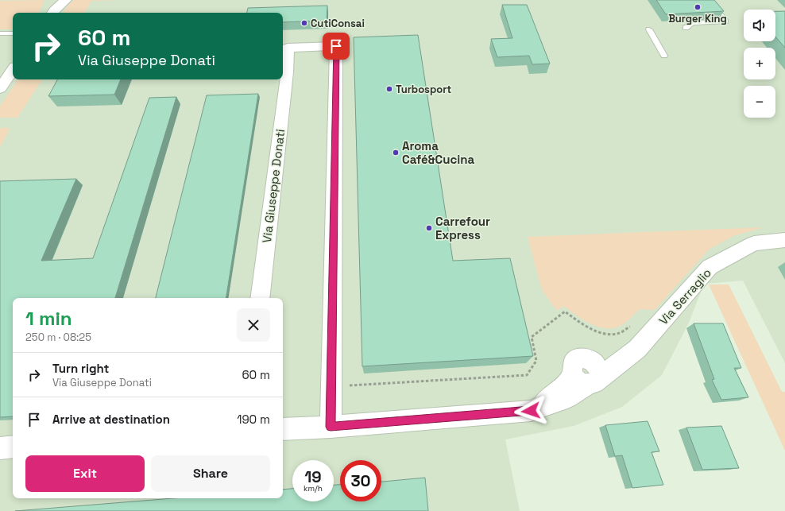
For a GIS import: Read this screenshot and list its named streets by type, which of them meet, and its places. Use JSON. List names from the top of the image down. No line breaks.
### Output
{"streets":{"street":["Via Giuseppe Donati","Via Serraglio"]},"places":["Burger King","CutiConsai","Turbosport","Aroma Café&Cucina","Carrefour Express"],"page":{"map_buttons":["+","−"],"turn":["60 m","Via Giuseppe Donati"],"heading":["1 min","250 m · 08:25"],"list":[{"name":"Turn right","note":"Via Giuseppe Donati","value":"60 m"},{"name":"Arrive at destination","value":"190 m"}],"buttons":["Exit","Share"],"speed":"19 km/h","limit":"30"}}
